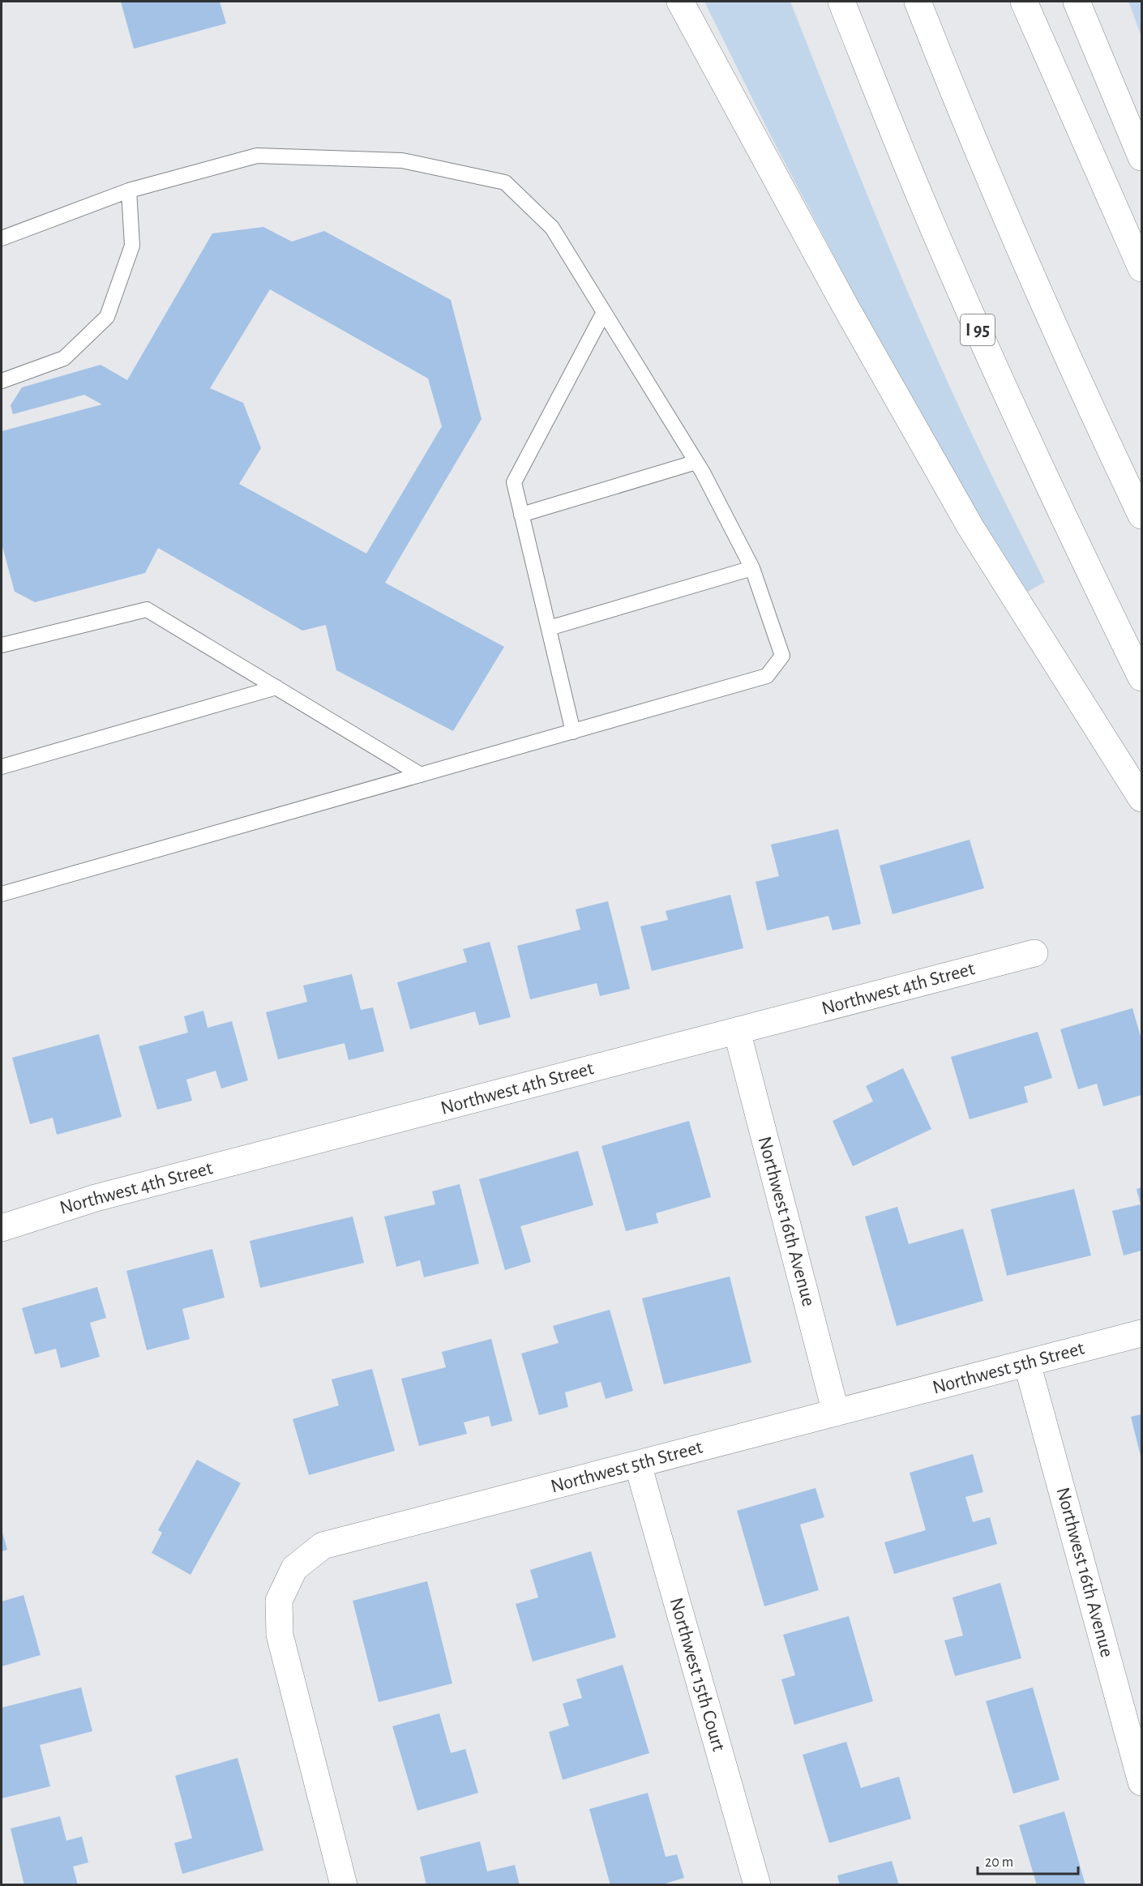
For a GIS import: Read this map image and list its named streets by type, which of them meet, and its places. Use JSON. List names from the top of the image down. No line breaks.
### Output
{"streets":{"main road":["I 95","Northwest 4th Street","Northwest 16th Avenue","Northwest 5th Street","Northwest 15th Court"]},"crossings":[["Northwest 4th Street","Northwest 16th Avenue"],["Northwest 16th Avenue","Northwest 5th Street"],["Northwest 5th Street","Northwest 15th Court"]],"scale_bar":"20 m"}
